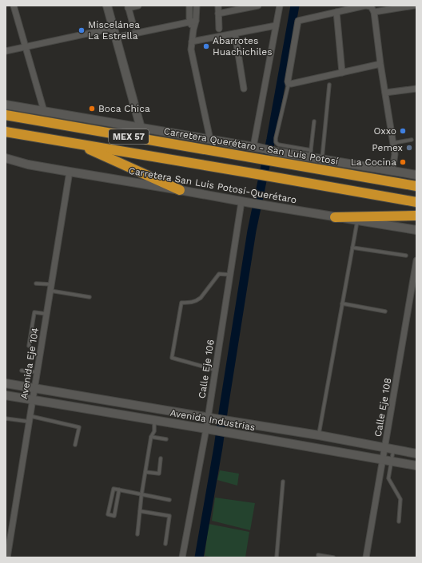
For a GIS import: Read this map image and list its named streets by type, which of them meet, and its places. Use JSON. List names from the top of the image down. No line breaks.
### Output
{"streets":{"highway":["MEX 57","Carretera Querétaro - San Luis Potosí"],"main road":["Carretera San Luis Potosí-Querétaro","Avenida Industrias"],"street":["Avenida Eje 104","Calle Eje 106","Calle Eje 108"]},"crossings":[["Carretera San Luis Potosí-Querétaro","Avenida Eje 104"],["Carretera San Luis Potosí-Querétaro","Calle Eje 106"],["Avenida Eje 104","Avenida Industrias"],["Calle Eje 106","Avenida Industrias"],["Calle Eje 108","Avenida Industrias"]],"places":["Miscelánea La Estrella","Abarrotes Huachichiles","Boca Chica","Oxxo","Pemex","La Cocina"]}
